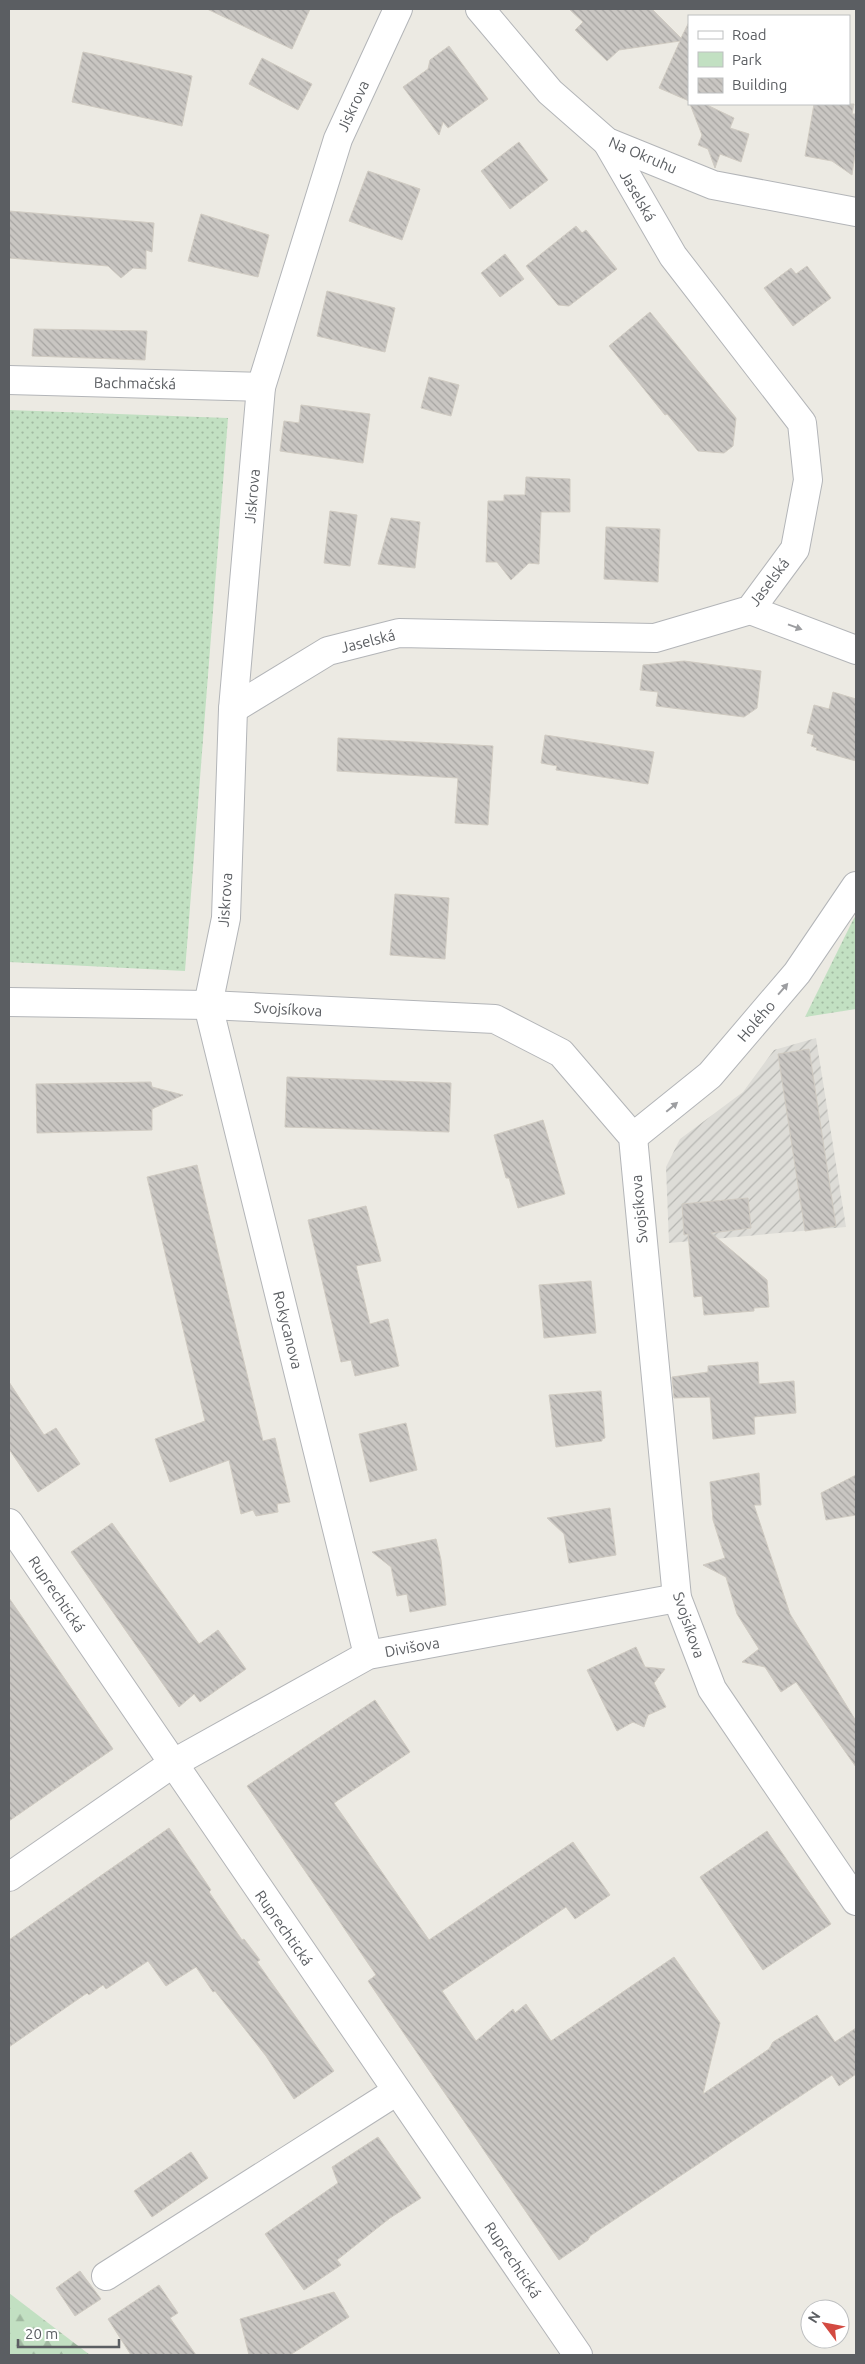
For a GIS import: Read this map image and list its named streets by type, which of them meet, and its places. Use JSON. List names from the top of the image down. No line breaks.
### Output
{"streets":{"street":["Jiskrova","Na Okruhu","Jaselská","Bachmačská","Svojsíkova","Holého","Rokycanova","Ruprechtická","Divišova"]},"crossings":[["Jiskrova","Jaselská"],["Jiskrova","Bachmačská"],["Jiskrova","Svojsíkova"],["Jiskrova","Rokycanova"],["Na Okruhu","Jaselská"],["Svojsíkova","Holého"],["Svojsíkova","Rokycanova"],["Svojsíkova","Divišova"],["Rokycanova","Divišova"],["Ruprechtická","Divišova"]],"one_way":["Holého"],"legend":["Road","Park","Building"],"scale_bar":"20 m","north":"top left"}
